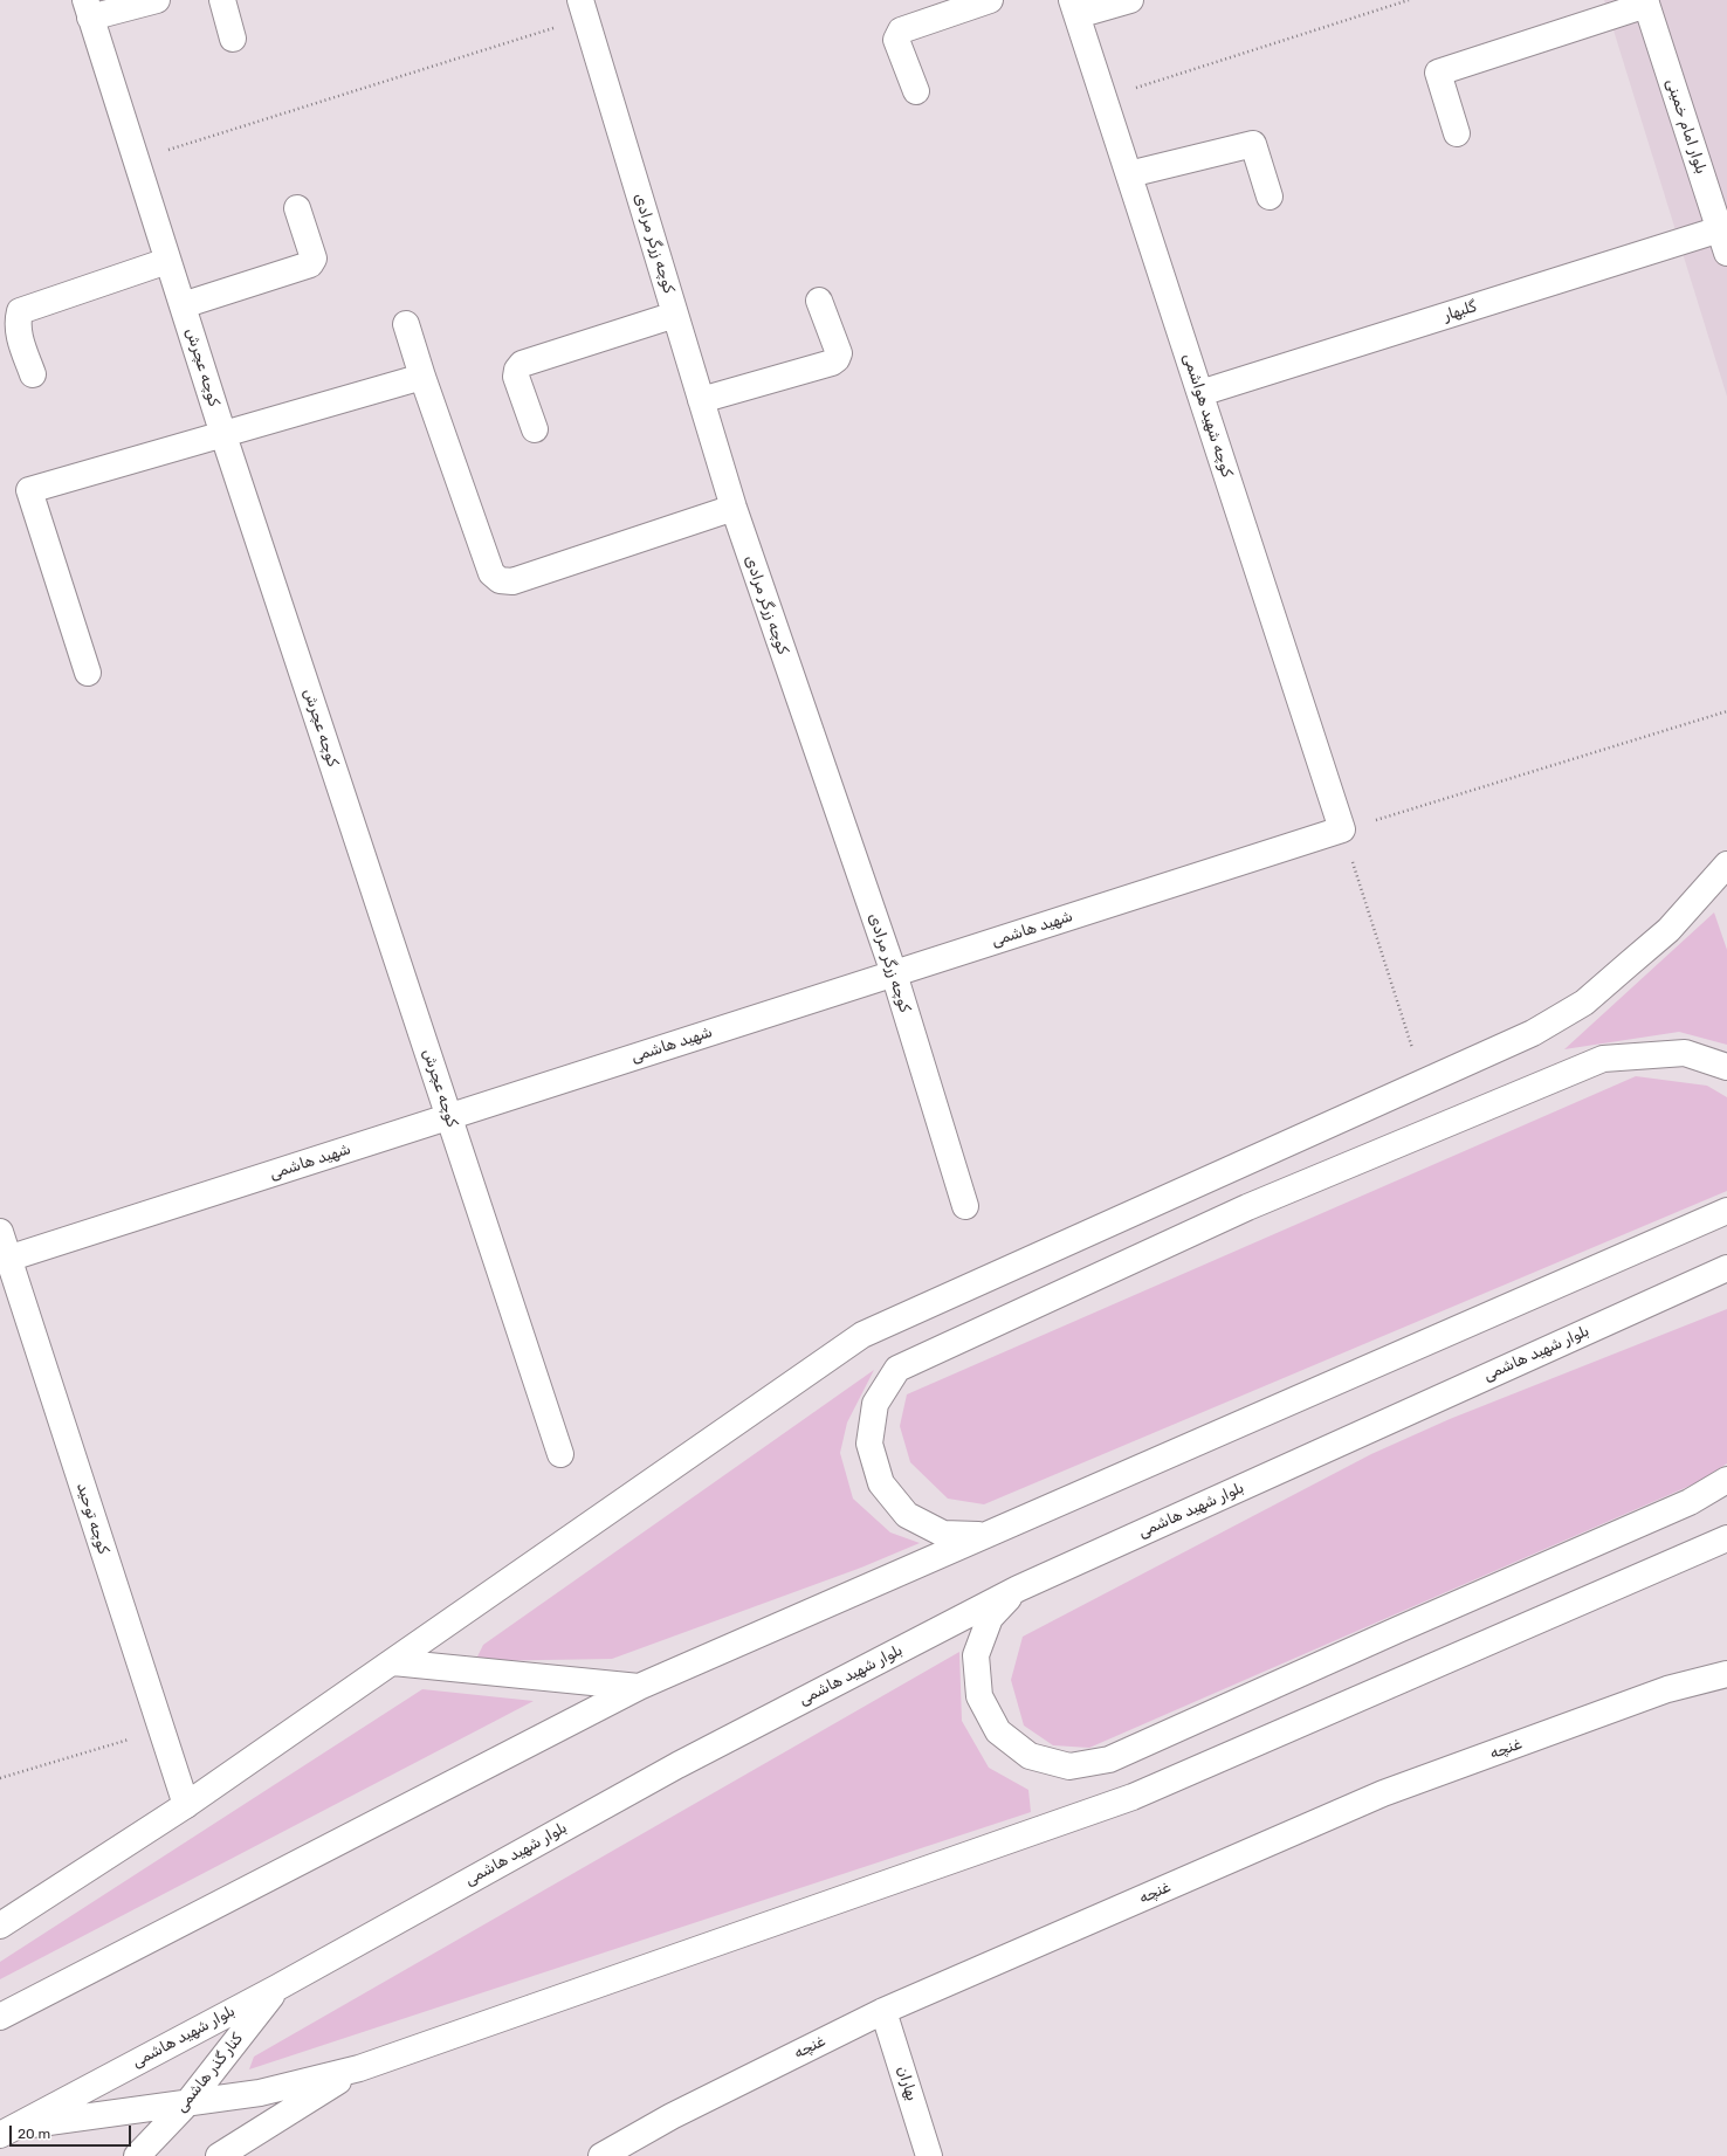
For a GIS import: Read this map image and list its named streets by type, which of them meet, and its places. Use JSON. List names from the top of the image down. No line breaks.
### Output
{"streets":{"main road":["بلوار امام خمینی","کوچه زرگر مرادی","گلبهار","کوچه عچرش","کوچه شهید هواشمی","شهید هاشمی","بلوار شهید هاشمی","کوچه توحید","غنچه","کنار گذر هاشمی","بهاران"]},"crossings":[["بلوار امام خمینی","گلبهار"],["کوچه زرگر مرادی","شهید هاشمی"],["گلبهار","کوچه شهید هواشمی"],["کوچه عچرش","شهید هاشمی"],["کوچه شهید هواشمی","شهید هاشمی"],["شهید هاشمی","کوچه توحید"],["بلوار شهید هاشمی","کنار گذر هاشمی"],["غنچه","بهاران"]],"scale_bar":"20 m"}
